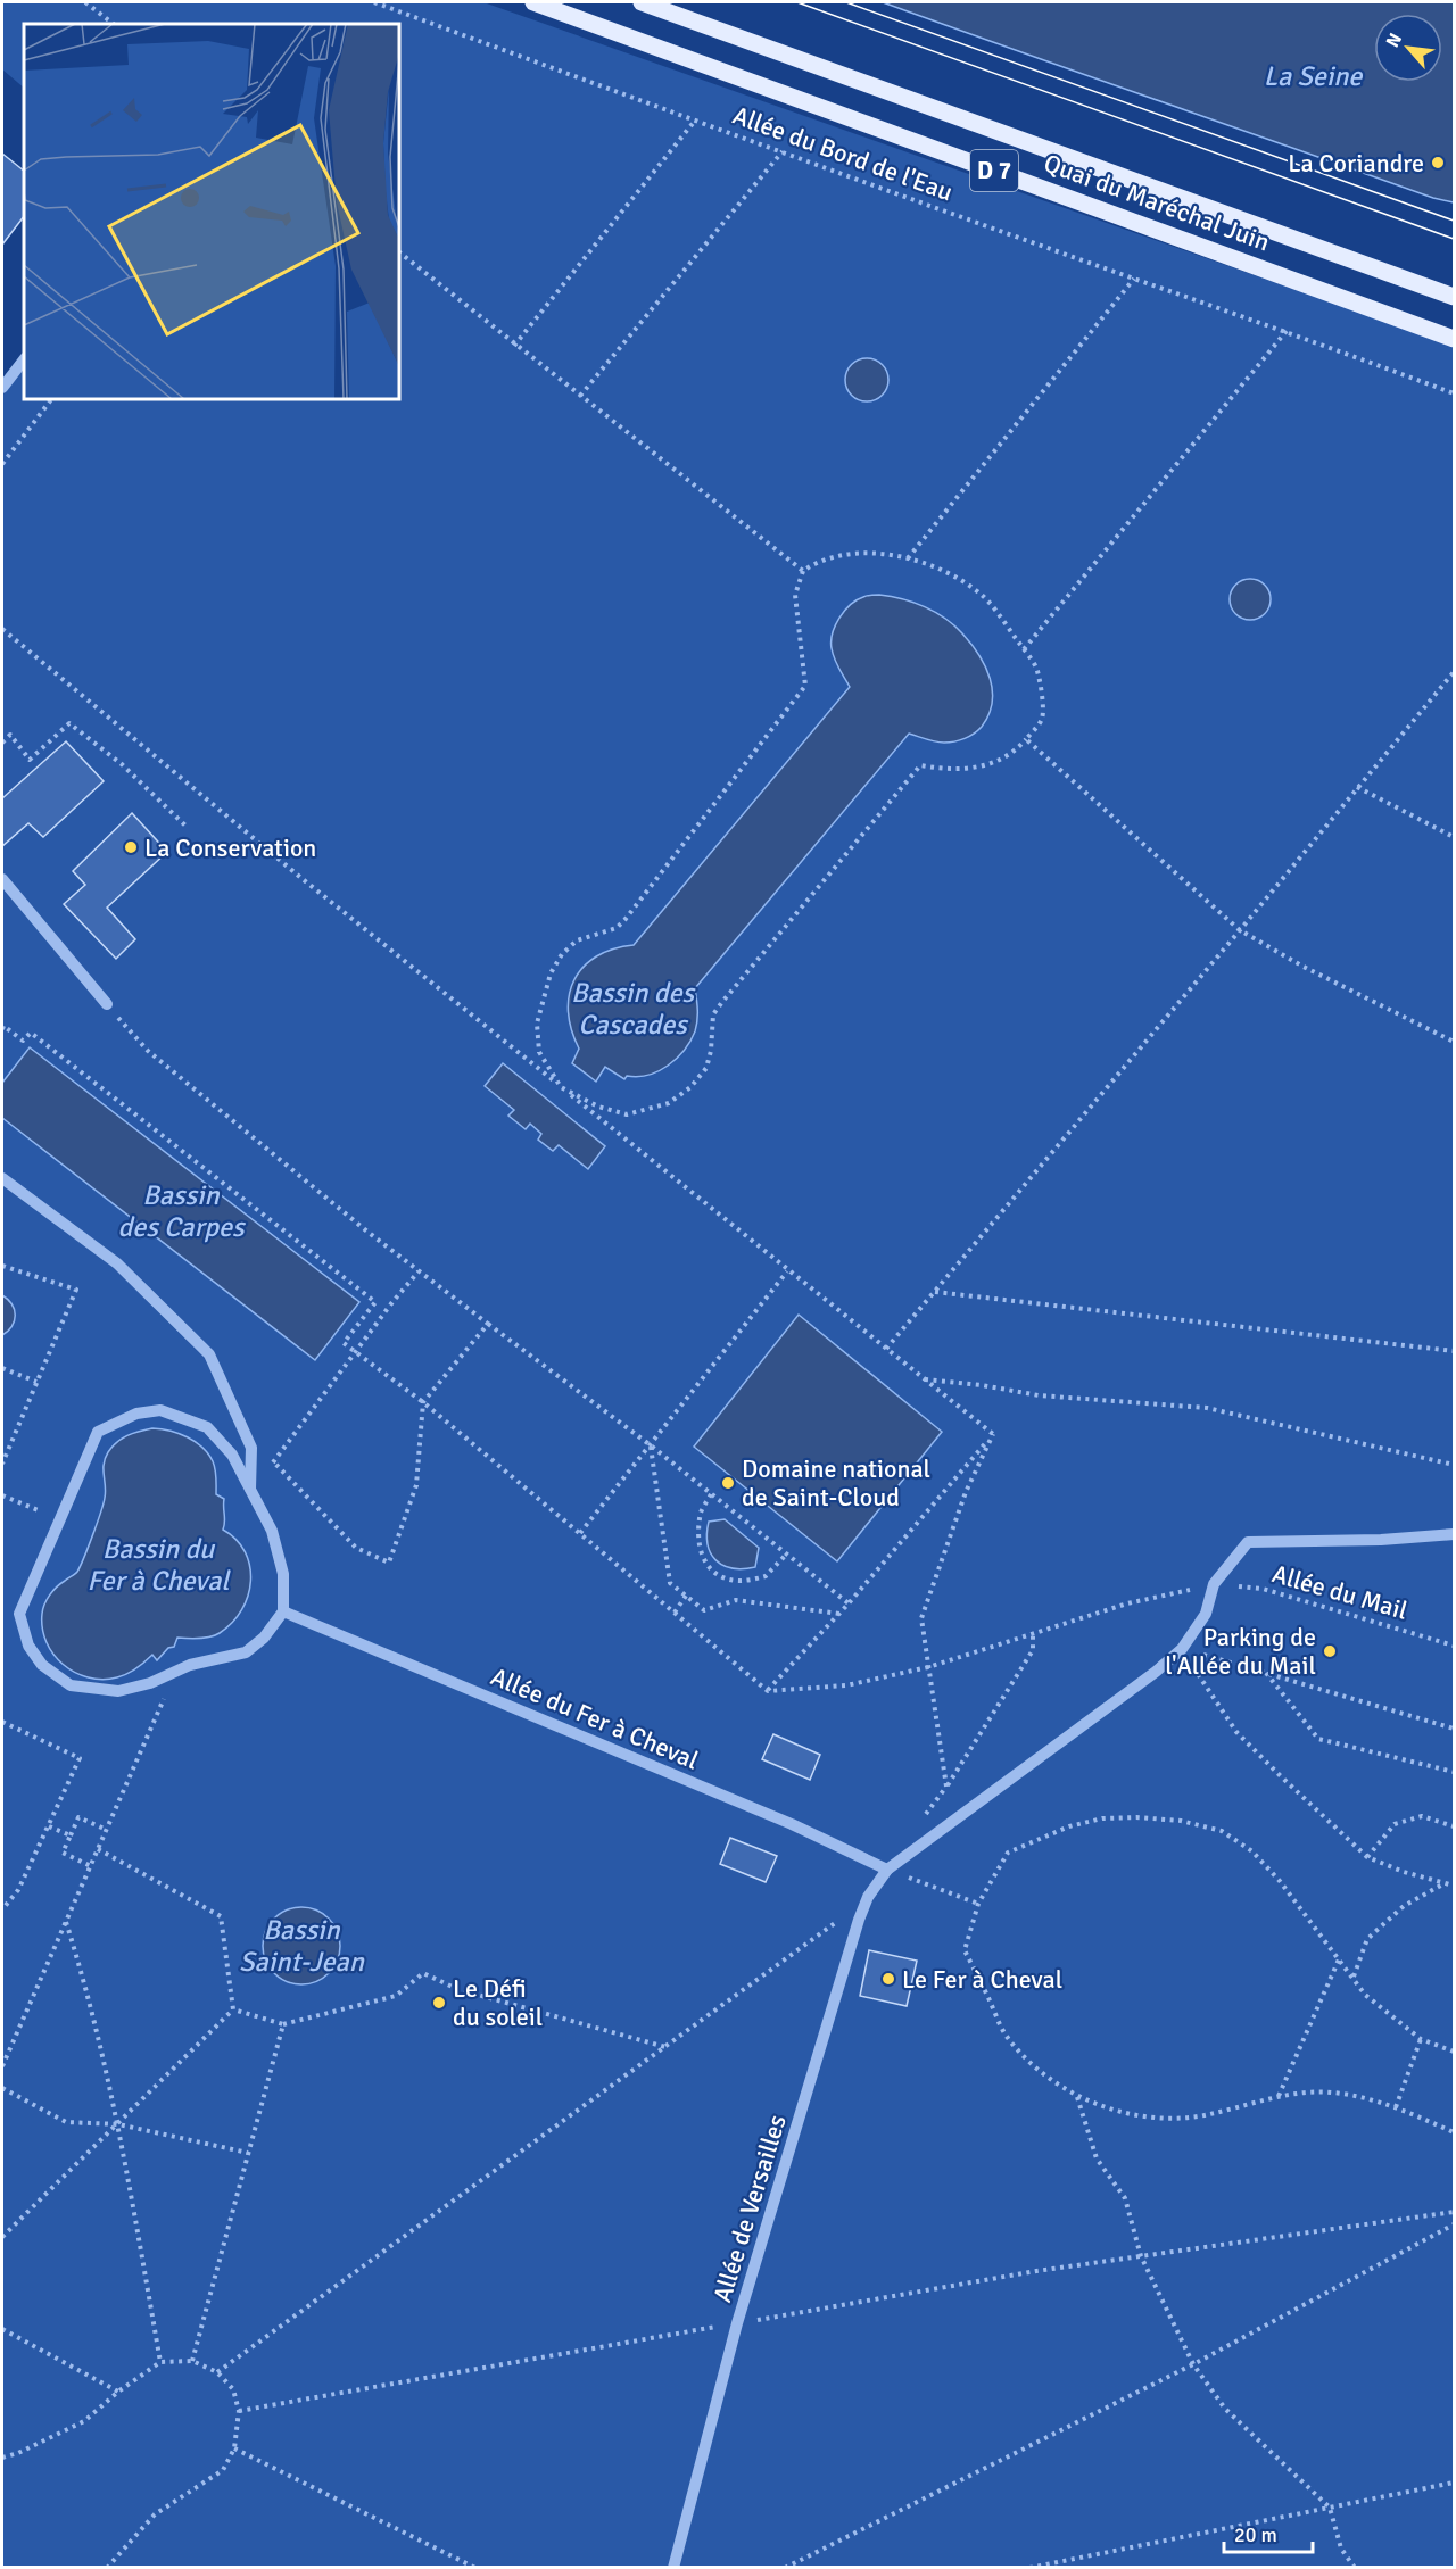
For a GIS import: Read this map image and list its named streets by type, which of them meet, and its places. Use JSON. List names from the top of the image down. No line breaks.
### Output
{"streets":{"main road":["D 7","Quai du Maréchal Juin"],"street":["Allée du Fer à Cheval","Allée de Versailles"],"path":["Allée du Bord de l'Eau","Allée du Mail"]},"crossings":[["Allée du Fer à Cheval","Allée de Versailles"]],"water":["La Seine","Bassin des Cascades","Bassin des Carpes","Bassin du Fer à Cheval","Bassin Saint-Jean"],"places":["La Coriandre","La Conservation","Domaine national de Saint-Cloud","Parking de l'Allée du Mail","Le Fer à Cheval","Le Défi du soleil"],"scale_bar":"20 m","north":"top left"}
